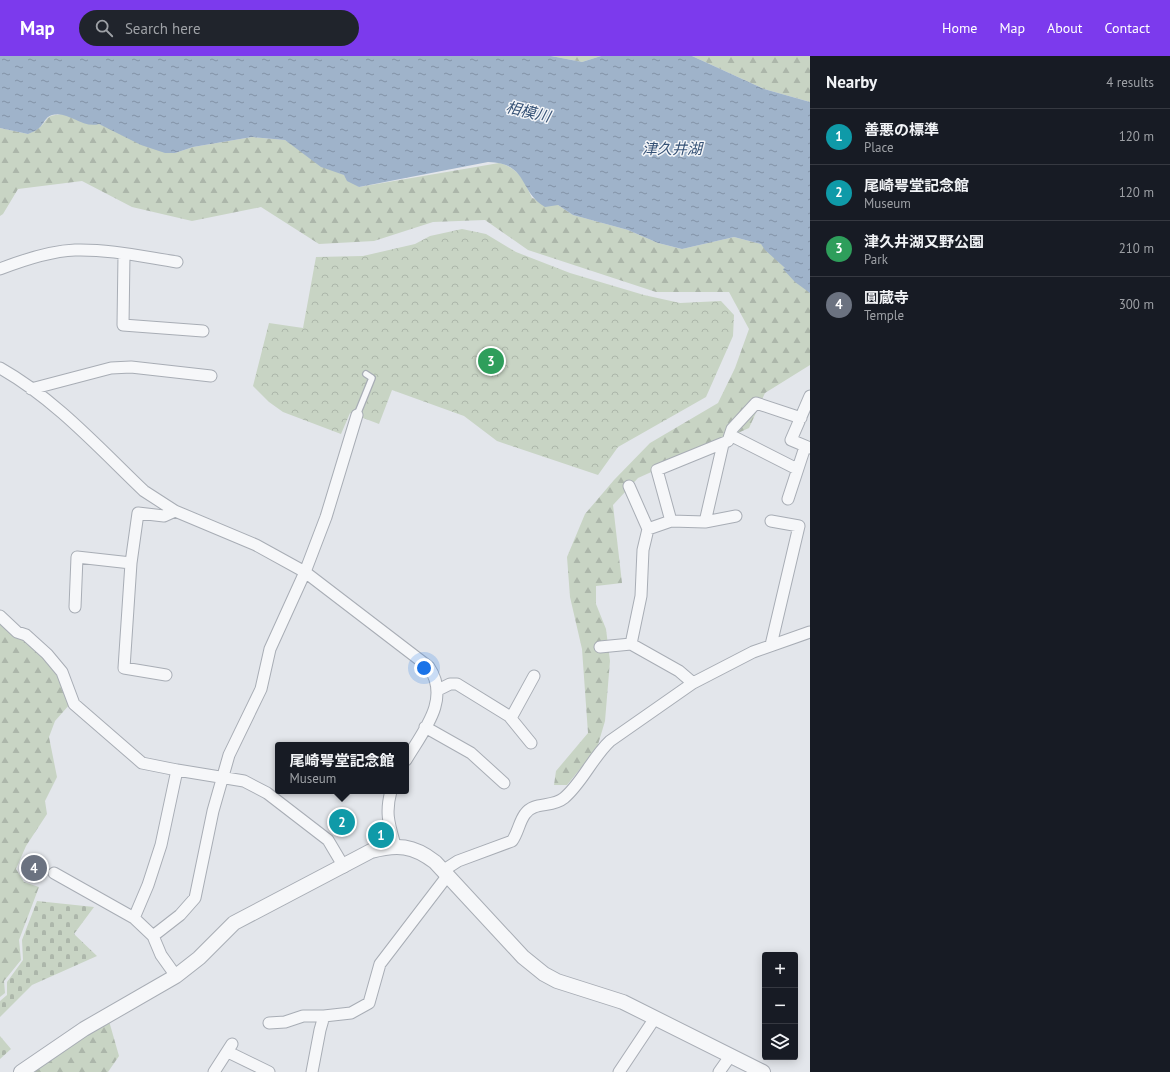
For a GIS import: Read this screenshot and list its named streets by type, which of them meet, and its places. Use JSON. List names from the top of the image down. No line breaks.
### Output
{"water":["相模川","津久井湖"],"page":{"header":"Map","search":"Search here","nav":["Home","Map","About","Contact"],"heading":["Nearby","4 results"],"list":[{"mark":"1","name":"善悪の標準","note":"Place","value":"120 m"},{"mark":"2","name":"尾崎咢堂記念館","note":"Museum","value":"120 m"},{"mark":"3","name":"津久井湖又野公園","note":"Park","value":"210 m"},{"mark":"4","name":"圓蔵寺","note":"Temple","value":"300 m"}],"pins":["3","2","1","4"],"popup":["尾崎咢堂記念館","Museum"],"map_buttons":["+","−"]}}
